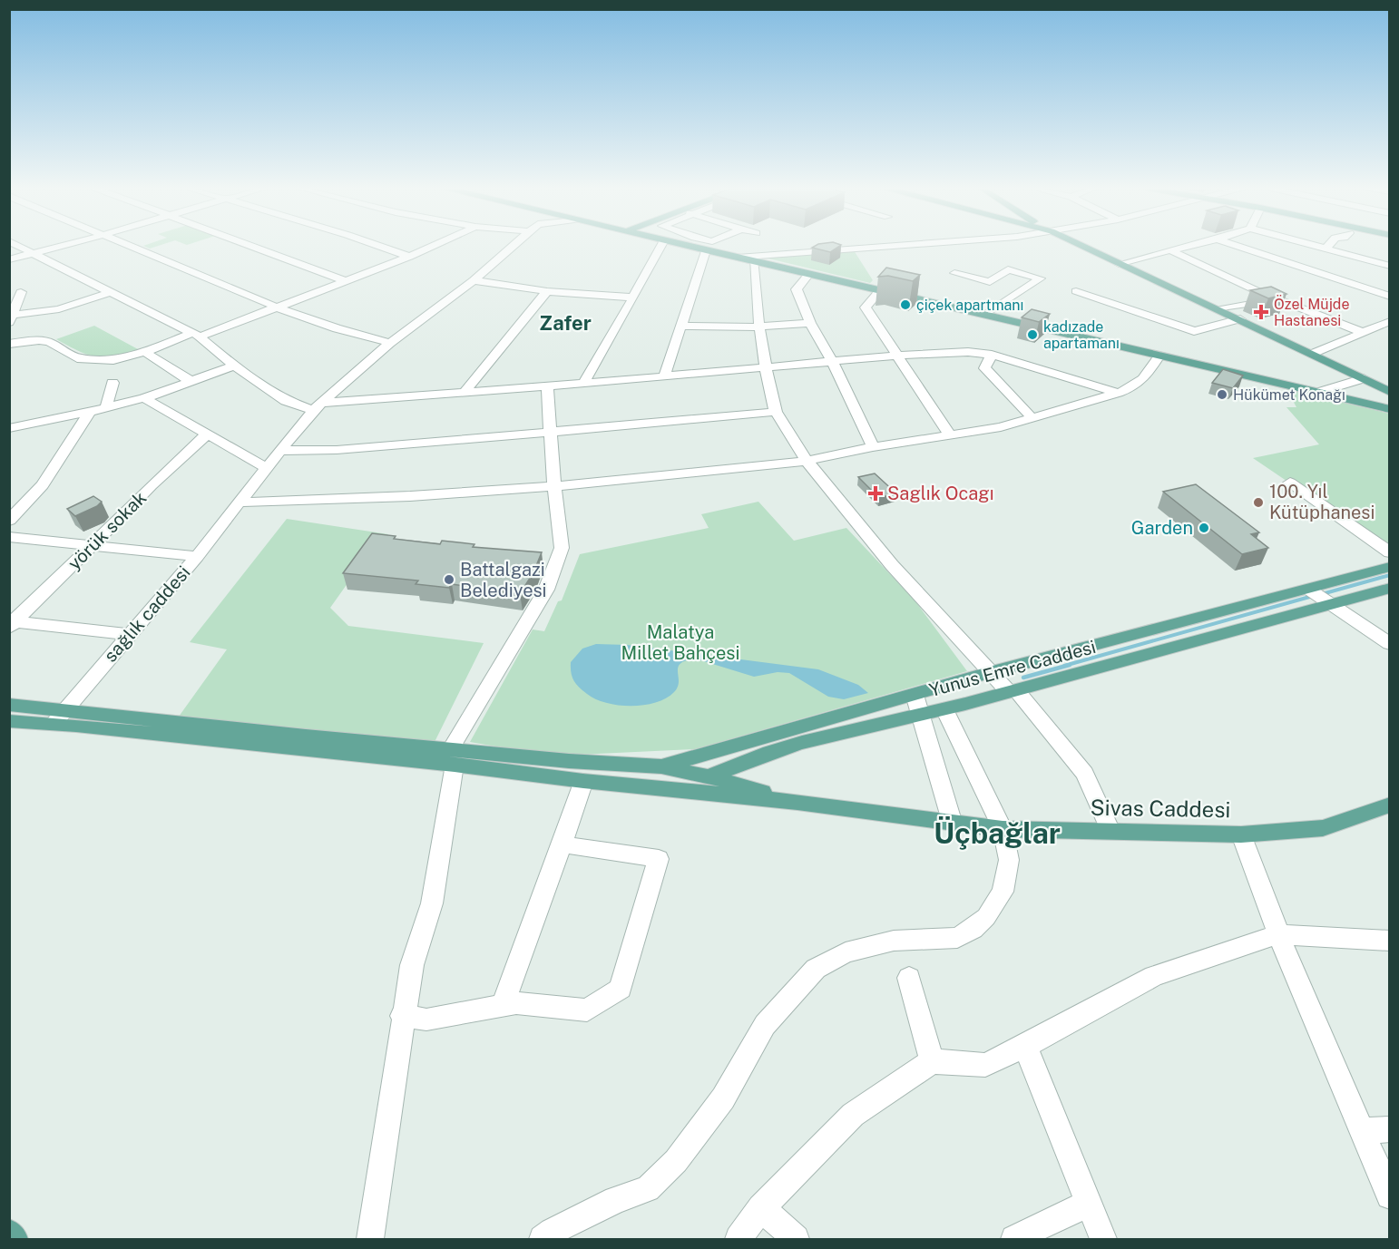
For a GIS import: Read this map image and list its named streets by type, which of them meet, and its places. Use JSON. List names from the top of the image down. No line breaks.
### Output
{"streets":{"main road":["Yunus Emre Caddesi","Sivas Caddesi"],"street":["yörük sokak","sağlık caddesi"]},"districts":["Zafer","Üçbağlar"],"parks":["Malatya Millet Bahçesi"],"places":{"other":["çiçek apartmanı","kadızade apartamanı","Hükümet Konağı","100. Yıl Kütüphanesi","Garden","Battalgazi Belediyesi"],"health":["Özel Müjde Hastanesi","Saglık Ocagı"]}}
